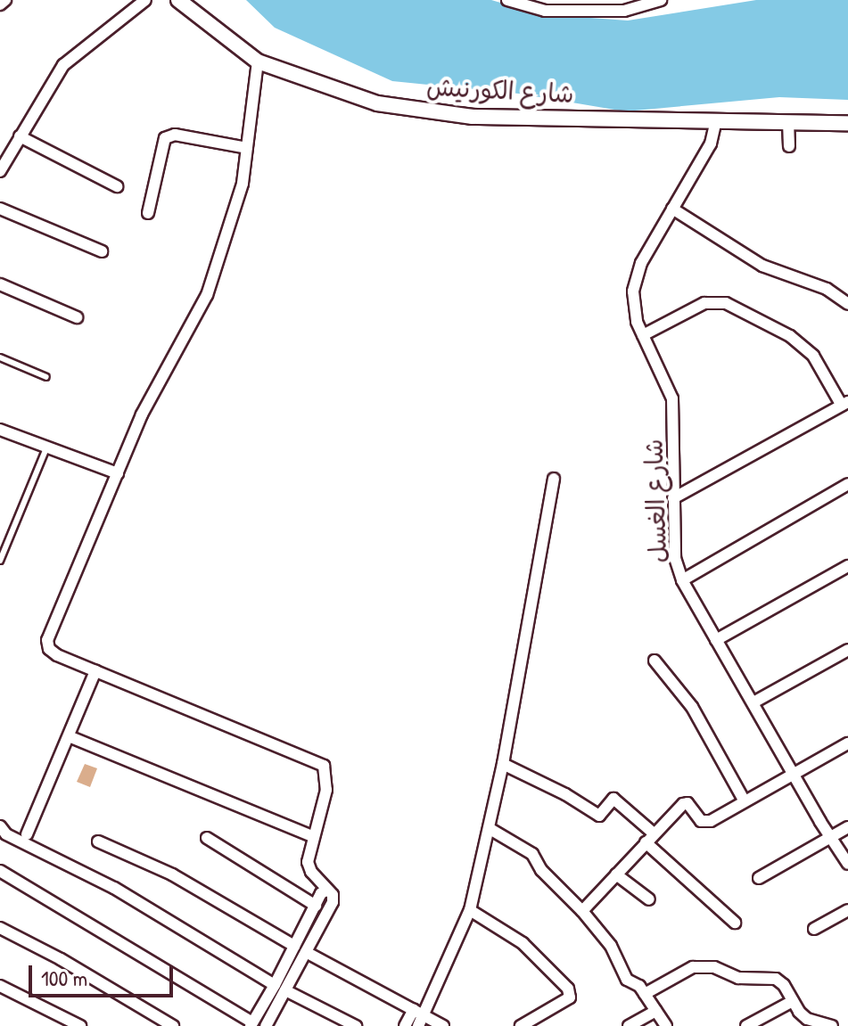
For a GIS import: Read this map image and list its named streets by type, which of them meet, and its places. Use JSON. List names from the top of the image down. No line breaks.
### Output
{"streets":{"street":["شارع الكورنيش","شارع الغسل"]},"crossings":[["شارع الكورنيش","شارع الغسل"]],"scale_bar":"100 m"}
